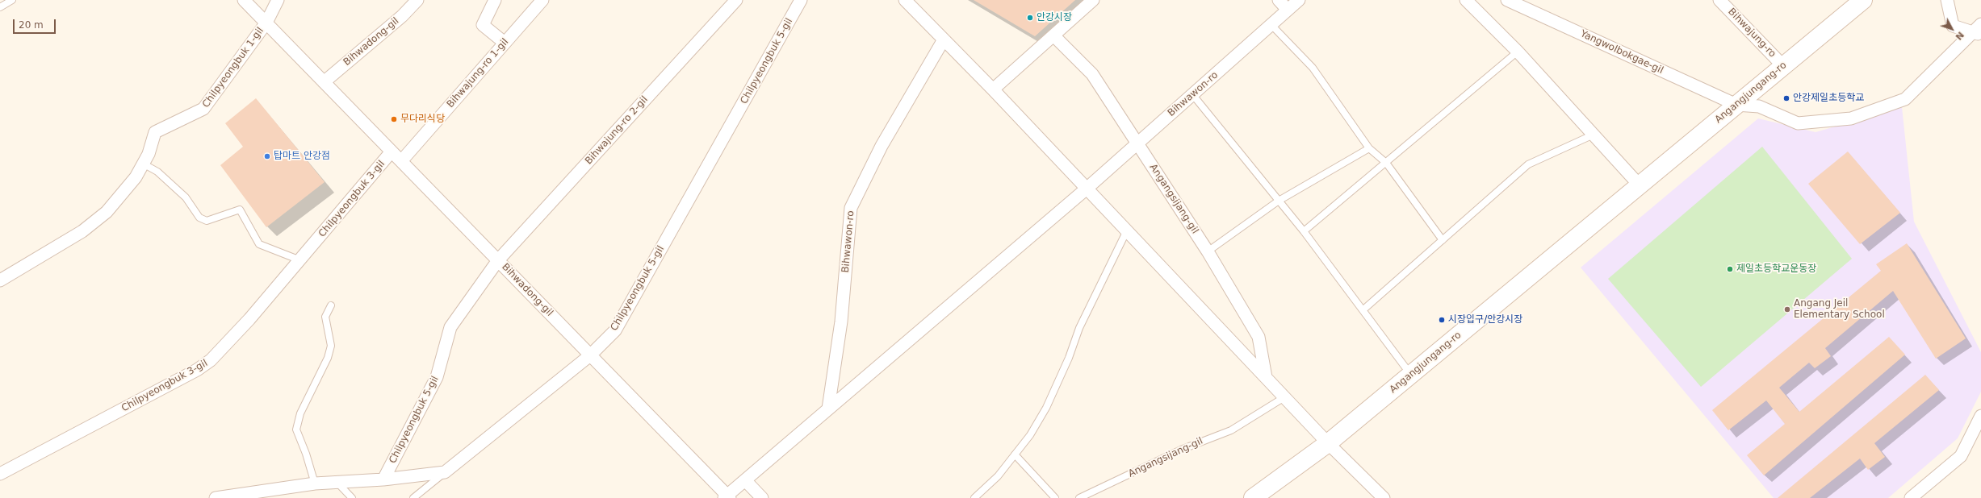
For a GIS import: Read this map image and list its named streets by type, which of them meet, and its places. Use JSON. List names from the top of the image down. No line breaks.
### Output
{"streets":{"main road":["Angangjungang-ro"],"street":["Bihwajung-ro","Bihwadong-gil","Yangwolbokgae-gil","Chilpyeongbuk 5-gil","Chilpyeongbuk 1-gil","Bihwajung-ro 1-gil","Bihwawon-ro","Bihwajung-ro 2-gil","Chilpyeongbuk 3-gil","Angangsijang-gil"]},"crossings":[["Bihwajung-ro","Angangjungang-ro"],["Bihwadong-gil","Chilpyeongbuk 5-gil"],["Bihwadong-gil","Chilpyeongbuk 1-gil"],["Bihwadong-gil","Bihwajung-ro 1-gil"],["Bihwadong-gil","Bihwawon-ro"],["Bihwadong-gil","Bihwajung-ro 2-gil"],["Bihwadong-gil","Chilpyeongbuk 3-gil"],["Yangwolbokgae-gil","Angangjungang-ro"],["Chilpyeongbuk 5-gil","Bihwajung-ro 2-gil"],["Bihwawon-ro","Angangsijang-gil"]],"places":["안강시장","안강제일초등학교","무다리식당","탑마트 안강점","제일초등학교운동장","Angang Jeil Elementary School","시장입구/안강시장"],"scale_bar":"20 m","north":"bottom right"}
